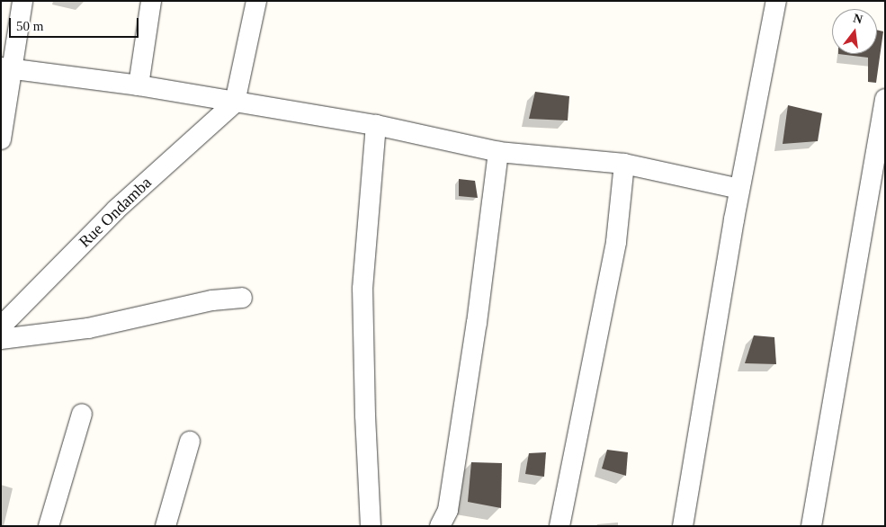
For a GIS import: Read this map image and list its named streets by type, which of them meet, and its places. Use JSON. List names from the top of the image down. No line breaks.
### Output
{"streets":{"street":["Rue Ondamba"]},"scale_bar":"50 m","north":"top"}
